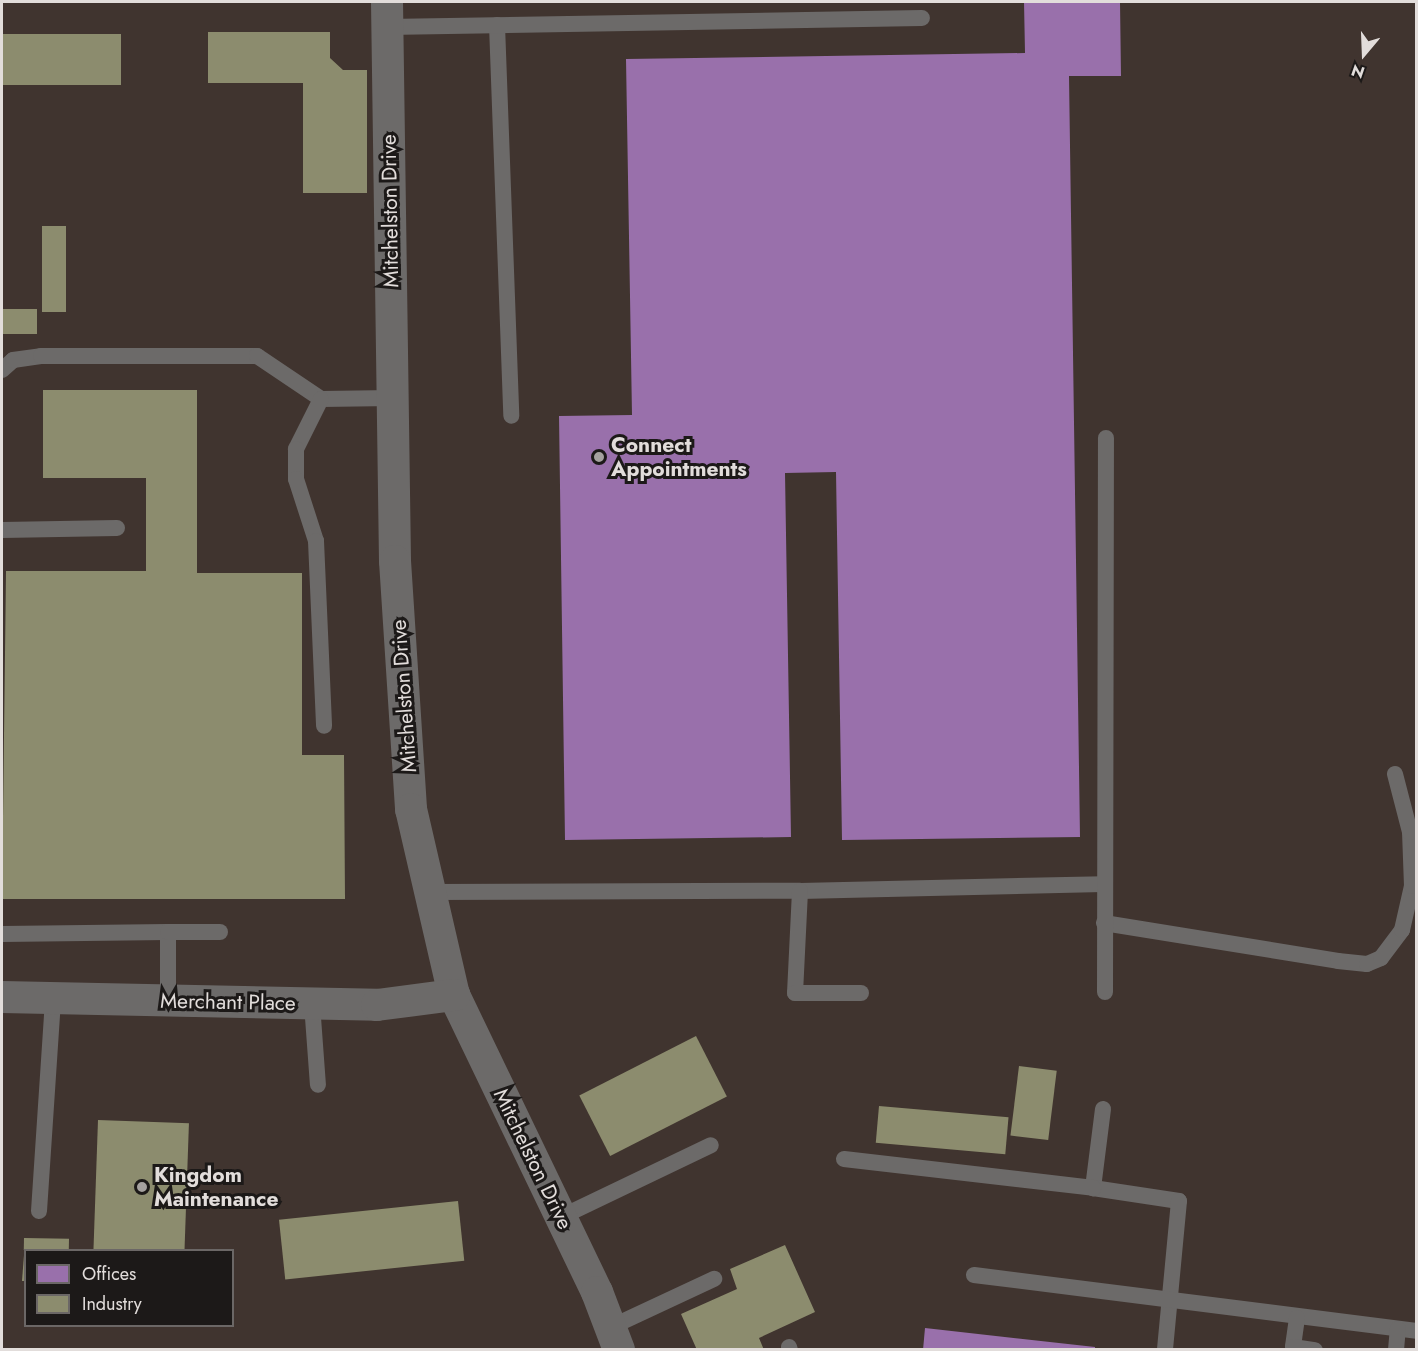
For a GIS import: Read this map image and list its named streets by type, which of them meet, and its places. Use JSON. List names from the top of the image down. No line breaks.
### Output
{"streets":{"street":["Mitchelston Drive","Merchant Place"]},"crossings":[["Mitchelston Drive","Merchant Place"]],"places":["Connect Appointments","Kingdom Maintenance"],"legend":["Offices","Industry"],"north":"bottom"}
